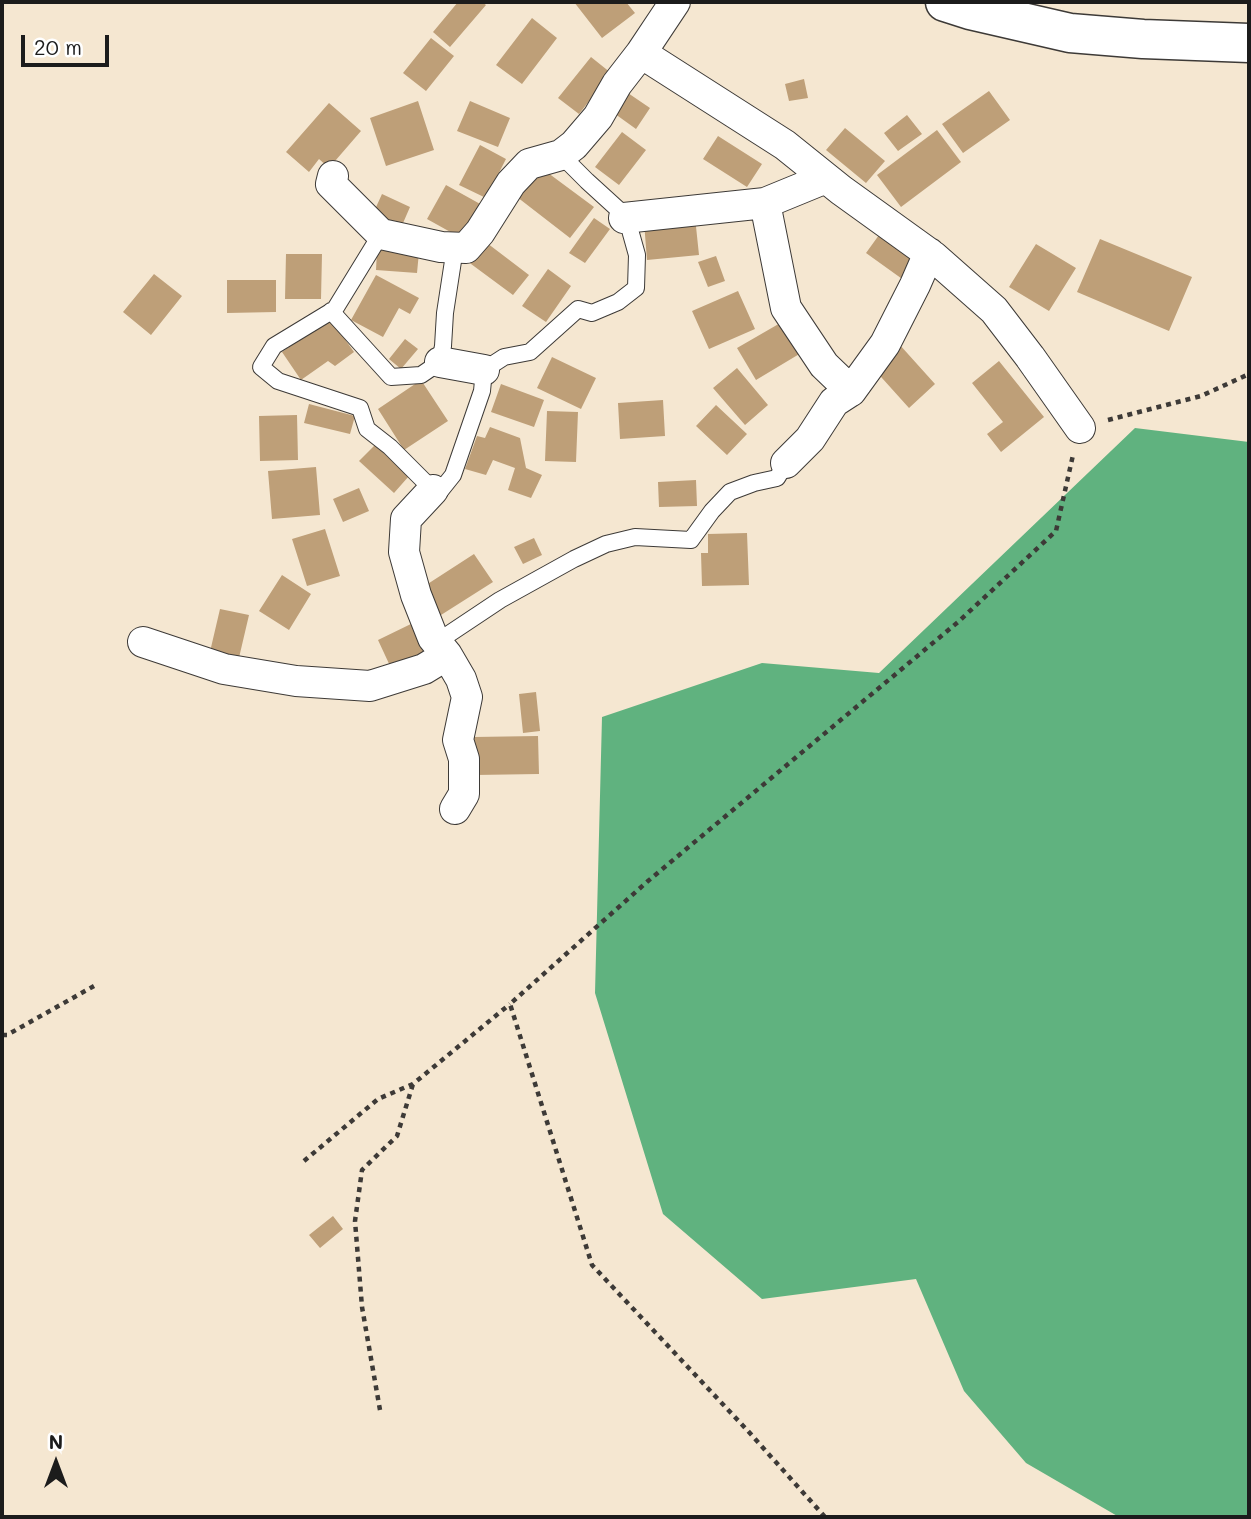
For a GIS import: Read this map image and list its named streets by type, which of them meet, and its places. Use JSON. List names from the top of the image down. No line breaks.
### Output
{"scale_bar":"20 m","north":"top"}
